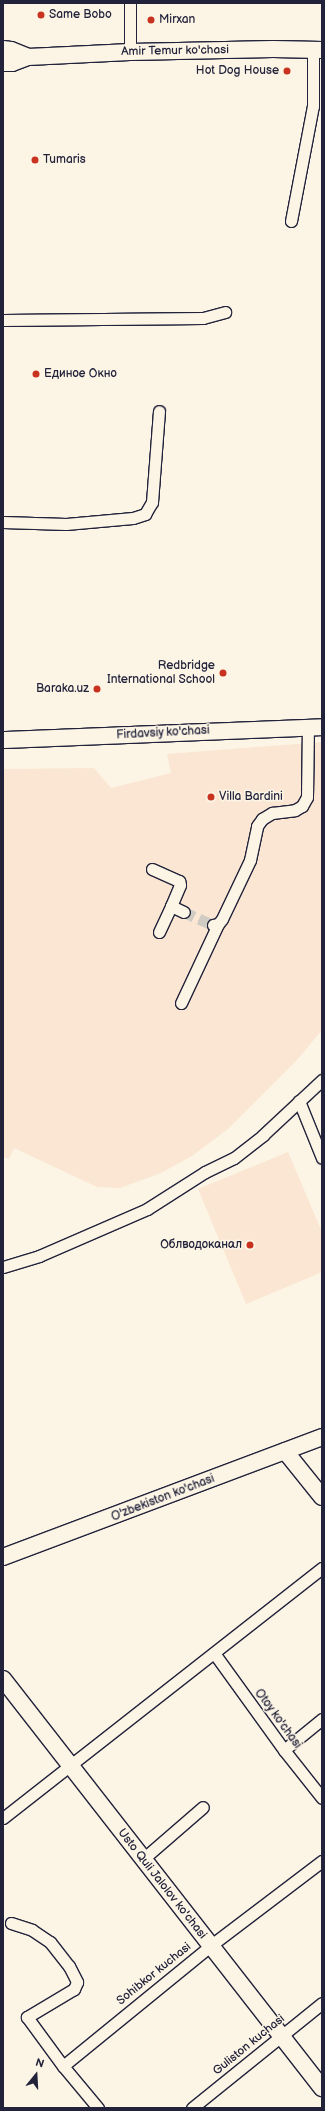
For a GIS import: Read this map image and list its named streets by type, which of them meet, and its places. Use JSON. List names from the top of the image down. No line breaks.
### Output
{"streets":{"main road":["Amir Temur ko'chasi","Firdavsiy ko'chasi","O'zbekiston ko'chasi","Usto Quli Jalolov ko'chasi"],"street":["Otoy ko'chasi","Sohibkor kuchasi","Guliston kuchasi"]},"crossings":[["Usto Quli Jalolov ko'chasi","Sohibkor kuchasi"],["Usto Quli Jalolov ko'chasi","Guliston kuchasi"]],"places":["Same Bobo","Mirxan","Hot Dog House","Tumaris","Единое Окно","Redbridge International School","Baraka.uz","Villa Bardini","Облводоканал"],"north":"top"}
